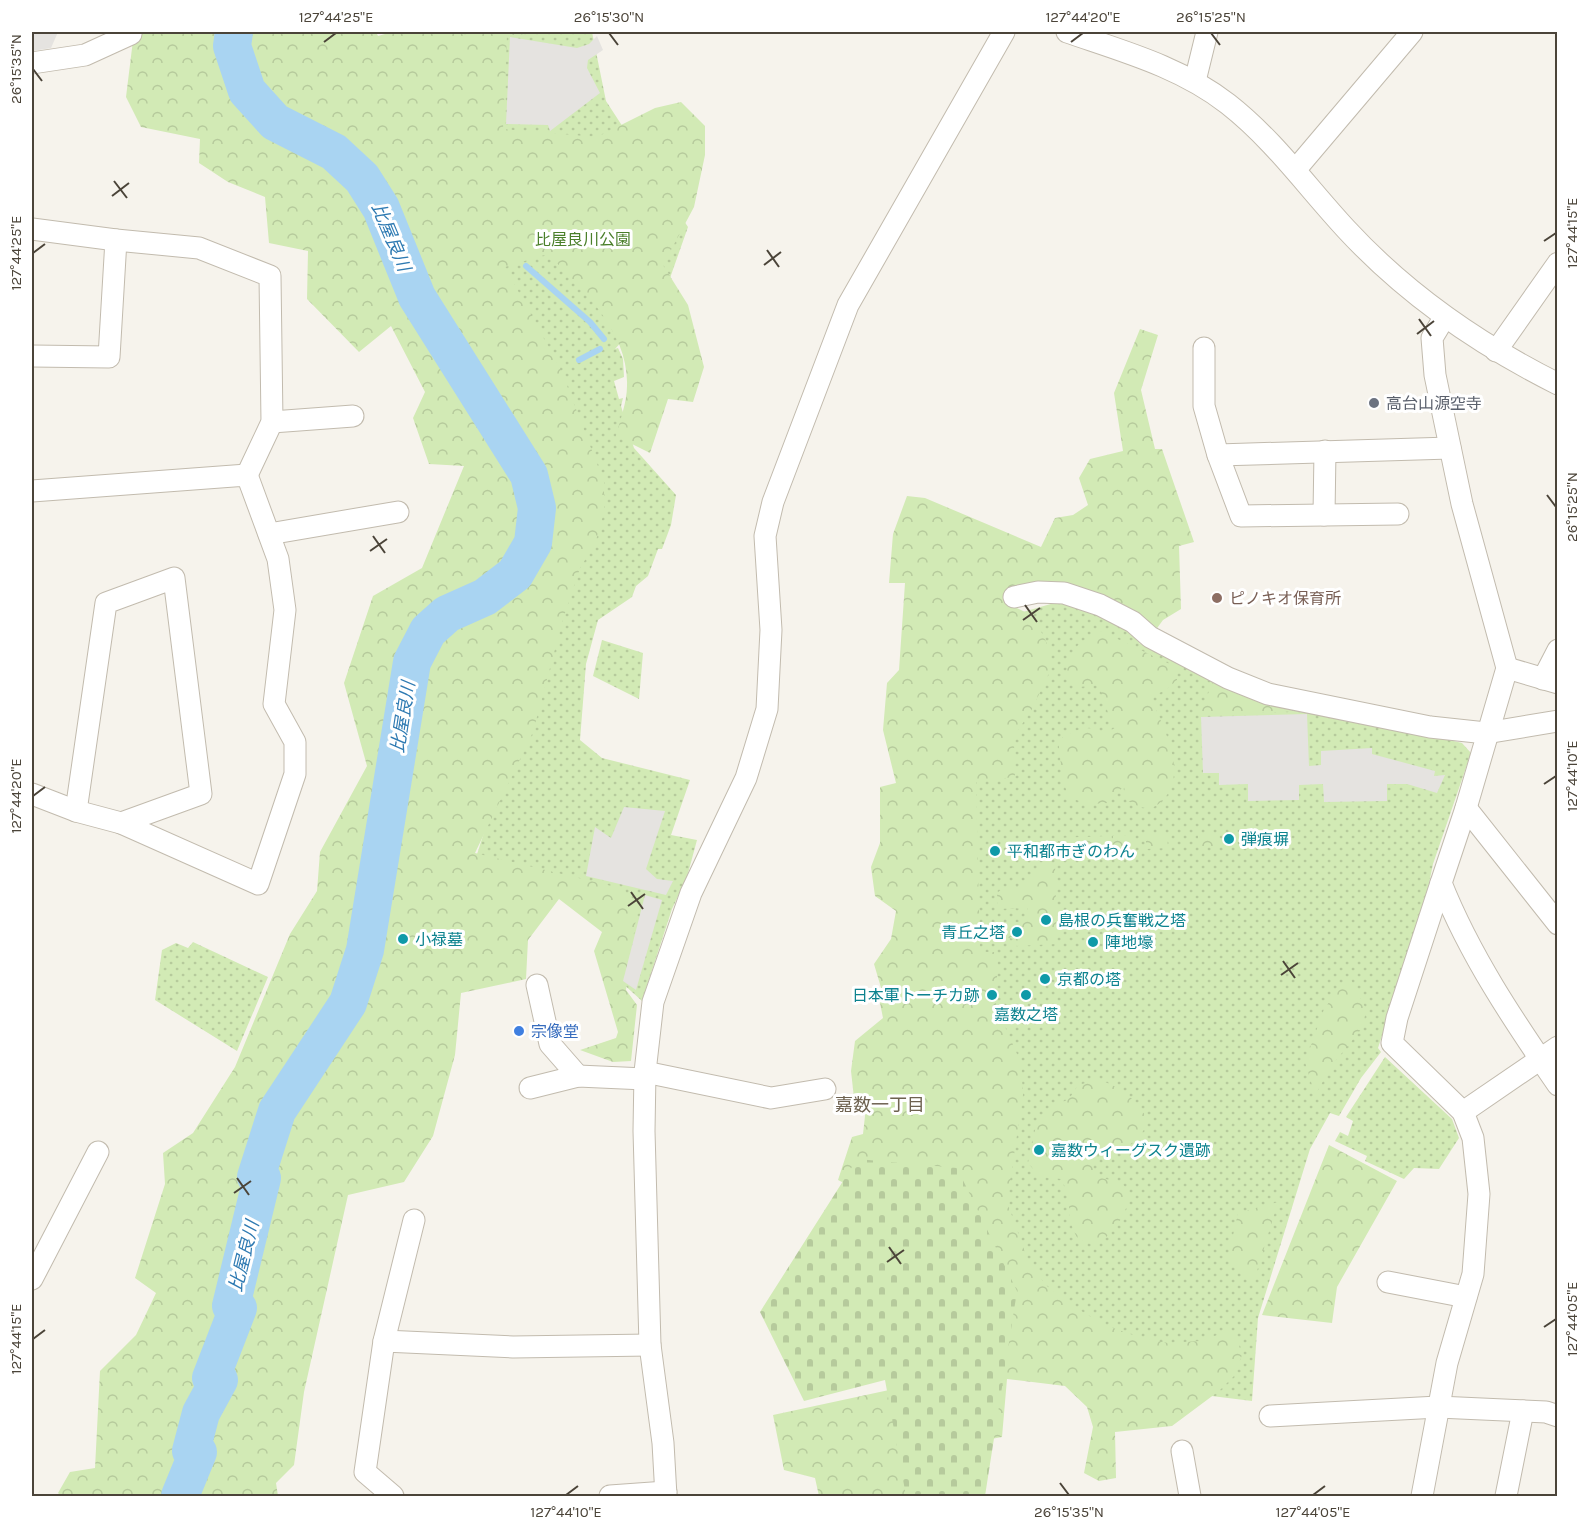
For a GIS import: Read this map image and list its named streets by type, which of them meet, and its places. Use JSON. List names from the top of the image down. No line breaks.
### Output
{"districts":["嘉数一丁目"],"water":["比屋良川"],"parks":["比屋良川公園"],"places":["高台山源空寺","ピノキオ保育所","弾痕塀","平和都市ぎのわん","島根の兵奮戦之塔","青丘之塔","小禄墓","陣地壕","京都の塔","日本軍トーチカ跡","嘉数之塔","宗像堂","嘉数ウィーグスク遺跡"],"coordinates":["127°44'25\"E","26°15'30\"N","127°44'20\"E","26°15'25\"N","26°15'35\"N","127°44'15\"E","127°44'10\"E","127°44'05\"E"]}
